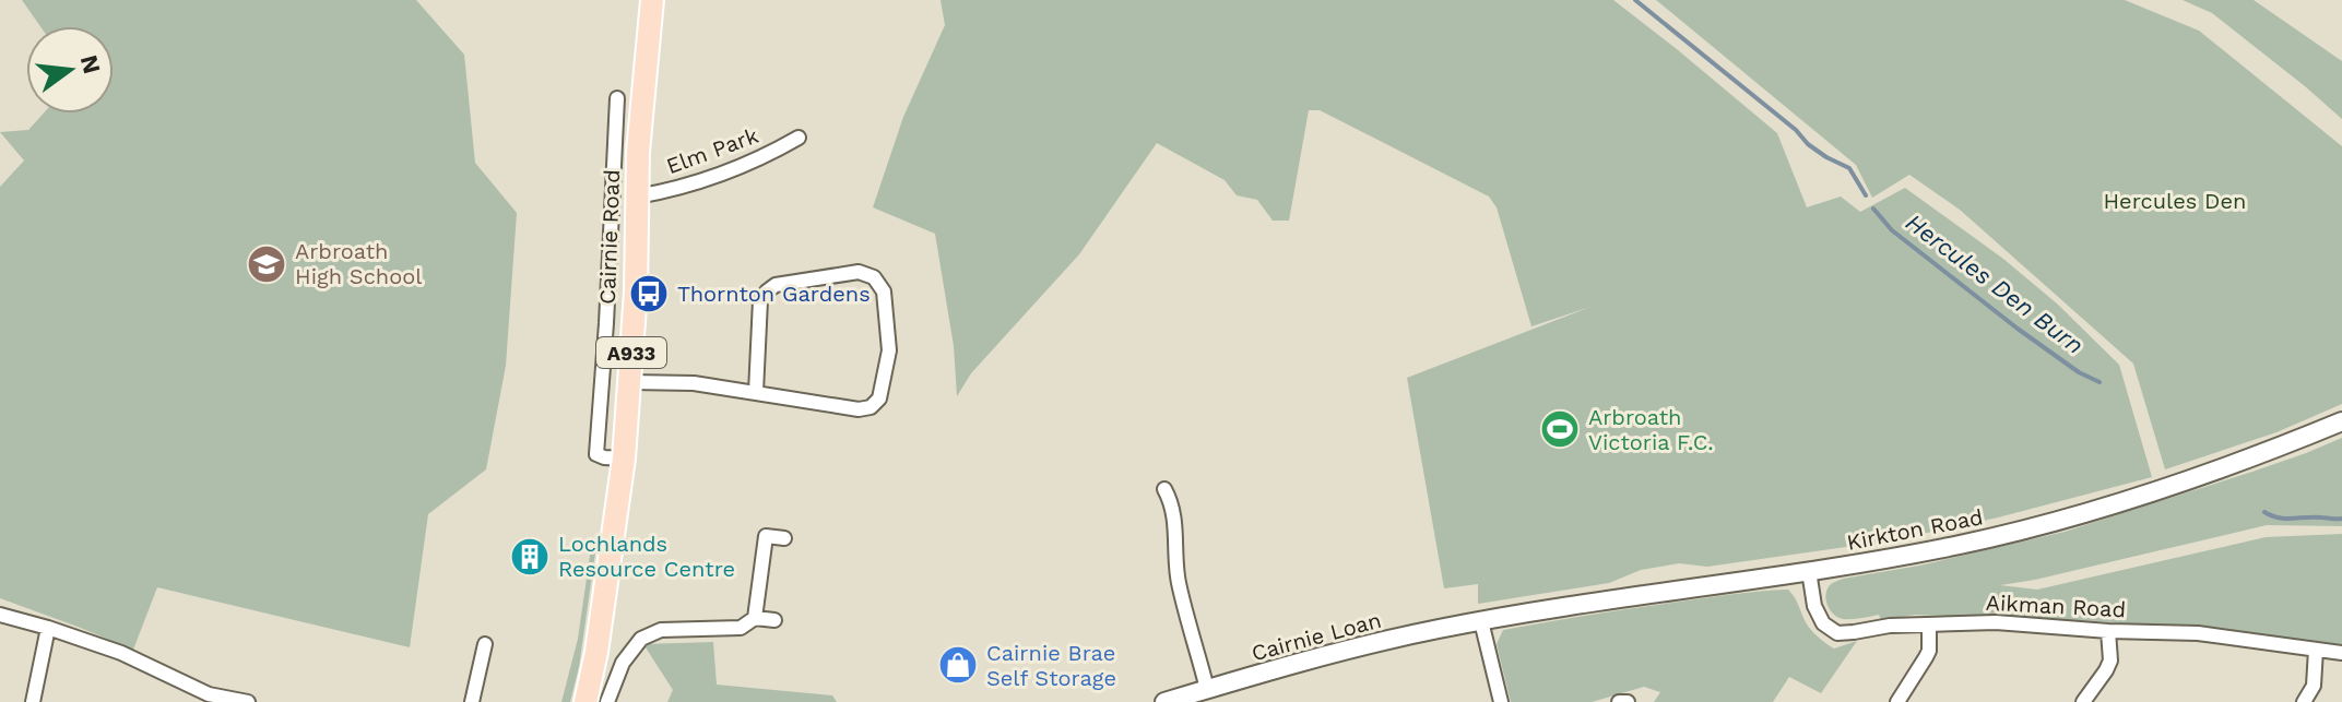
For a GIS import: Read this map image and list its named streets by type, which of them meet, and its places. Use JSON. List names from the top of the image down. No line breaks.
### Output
{"streets":{"main road":["Cairnie Road","A933"],"street":["Elm Park","Kirkton Road","Aikman Road","Cairnie Loan"]},"crossings":[["Elm Park","Cairnie Road"],["Kirkton Road","Aikman Road"],["Kirkton Road","Cairnie Loan"]],"water":["Hercules Den Burn"],"parks":["Hercules Den"],"places":{"school or university":["Arbroath High School"],"bus stop":["Thornton Gardens"],"sports":["Arbroath Victoria F.C."],"building":["Lochlands Resource Centre"],"shop":["Cairnie Brae Self Storage"]},"north":"right"}
